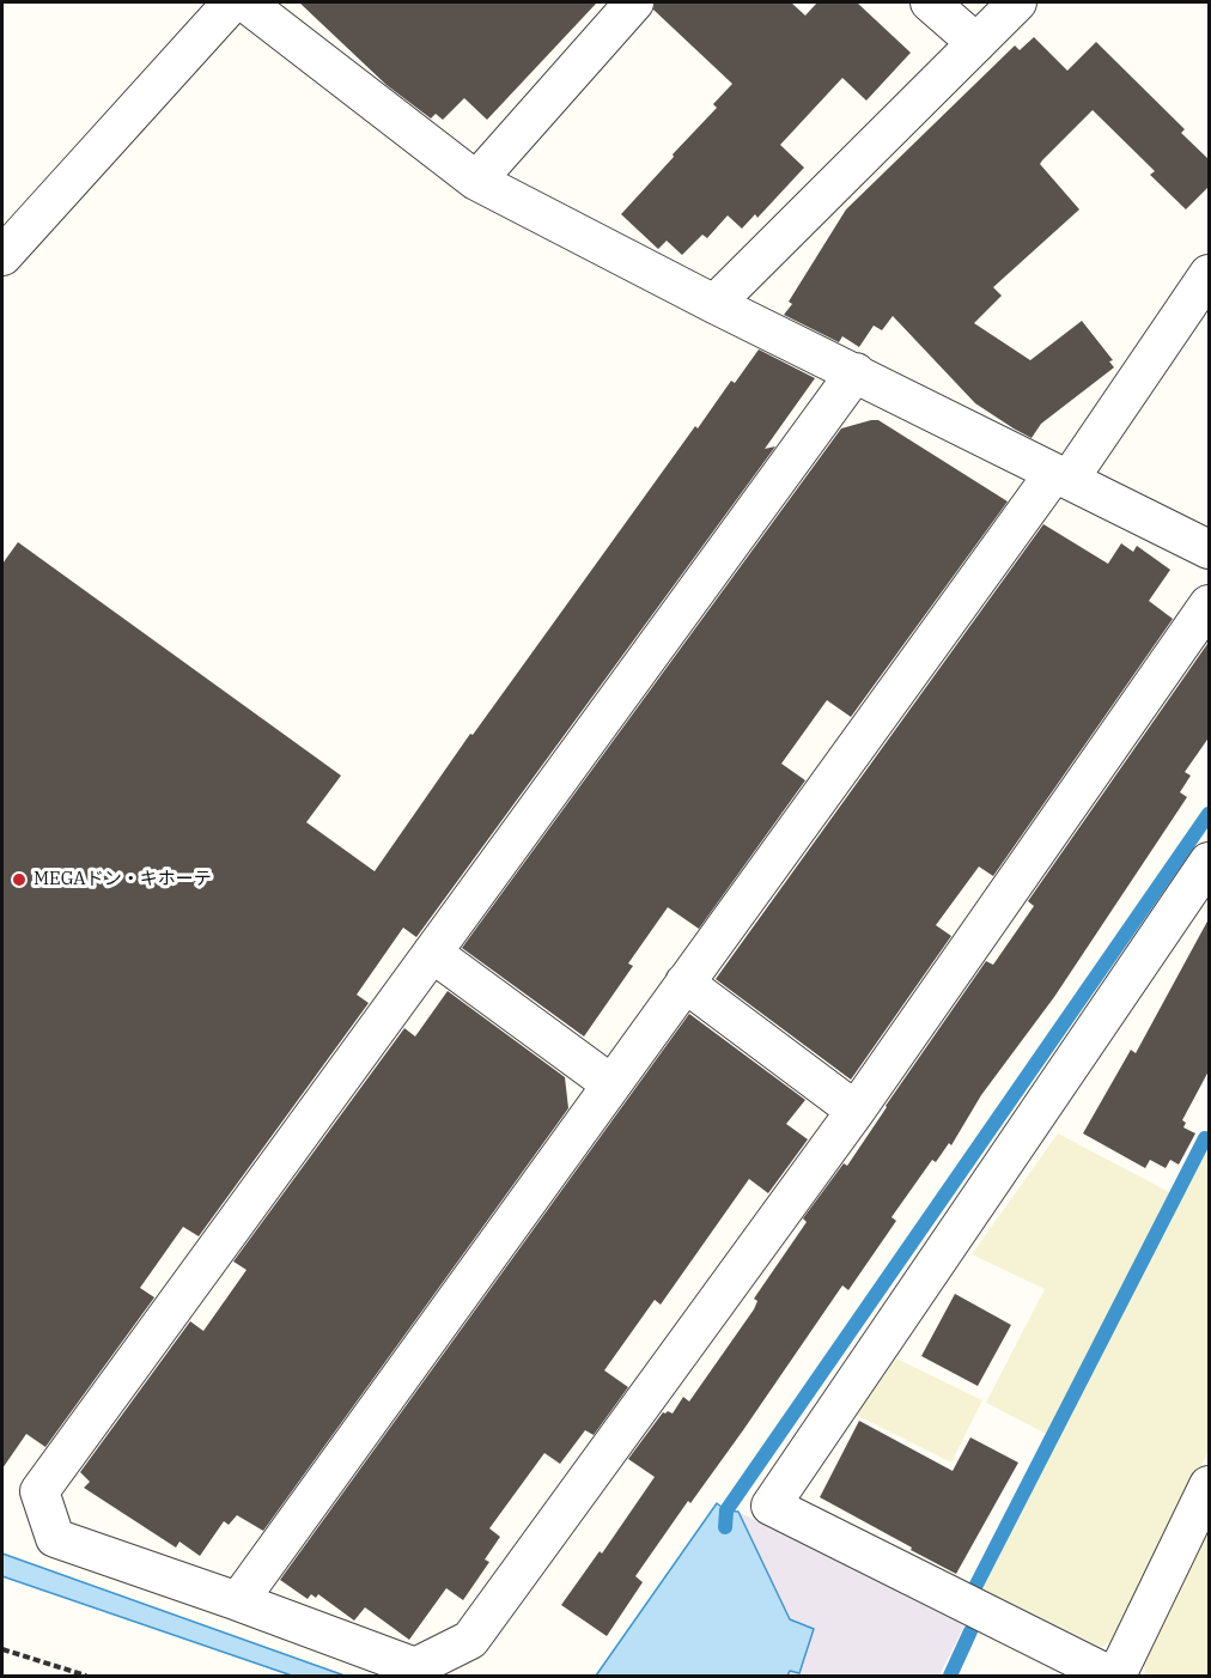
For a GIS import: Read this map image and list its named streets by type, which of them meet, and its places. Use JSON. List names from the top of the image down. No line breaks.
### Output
{"places":["MEGAドン・キホーテ"]}
